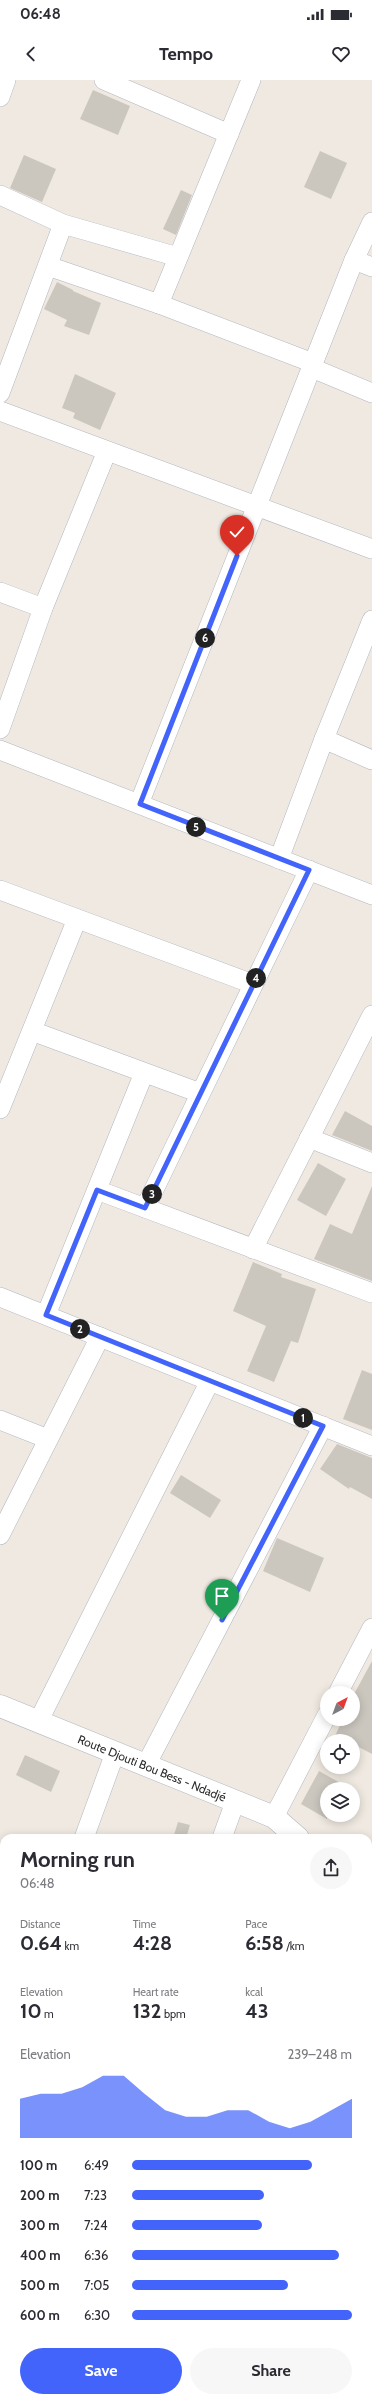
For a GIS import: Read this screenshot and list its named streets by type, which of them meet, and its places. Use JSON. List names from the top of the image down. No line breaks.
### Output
{"streets":{"main road":["Route Djouti Bou Bess - Ndadjé"]},"north":"top right","page":{"status":"06:48","header":"Tempo","pins":["6","5","4","3","2","1"],"heading":["Morning run","06:48"],"stats":[["Distance","0.64 km"],["Time","4:28"],["Pace","6:58 /km"],["Elevation","10 m"],["Heart rate","132 bpm"],["kcal","43"]],"chart":["Elevation","239–248 m"],"list":[{"name":"100 m","note":"6:49"},{"name":"200 m","note":"7:23"},{"name":"300 m","note":"7:24"},{"name":"400 m","note":"6:36"},{"name":"500 m","note":"7:05"},{"name":"600 m","note":"6:30"}],"buttons":["Save","Share"]}}
